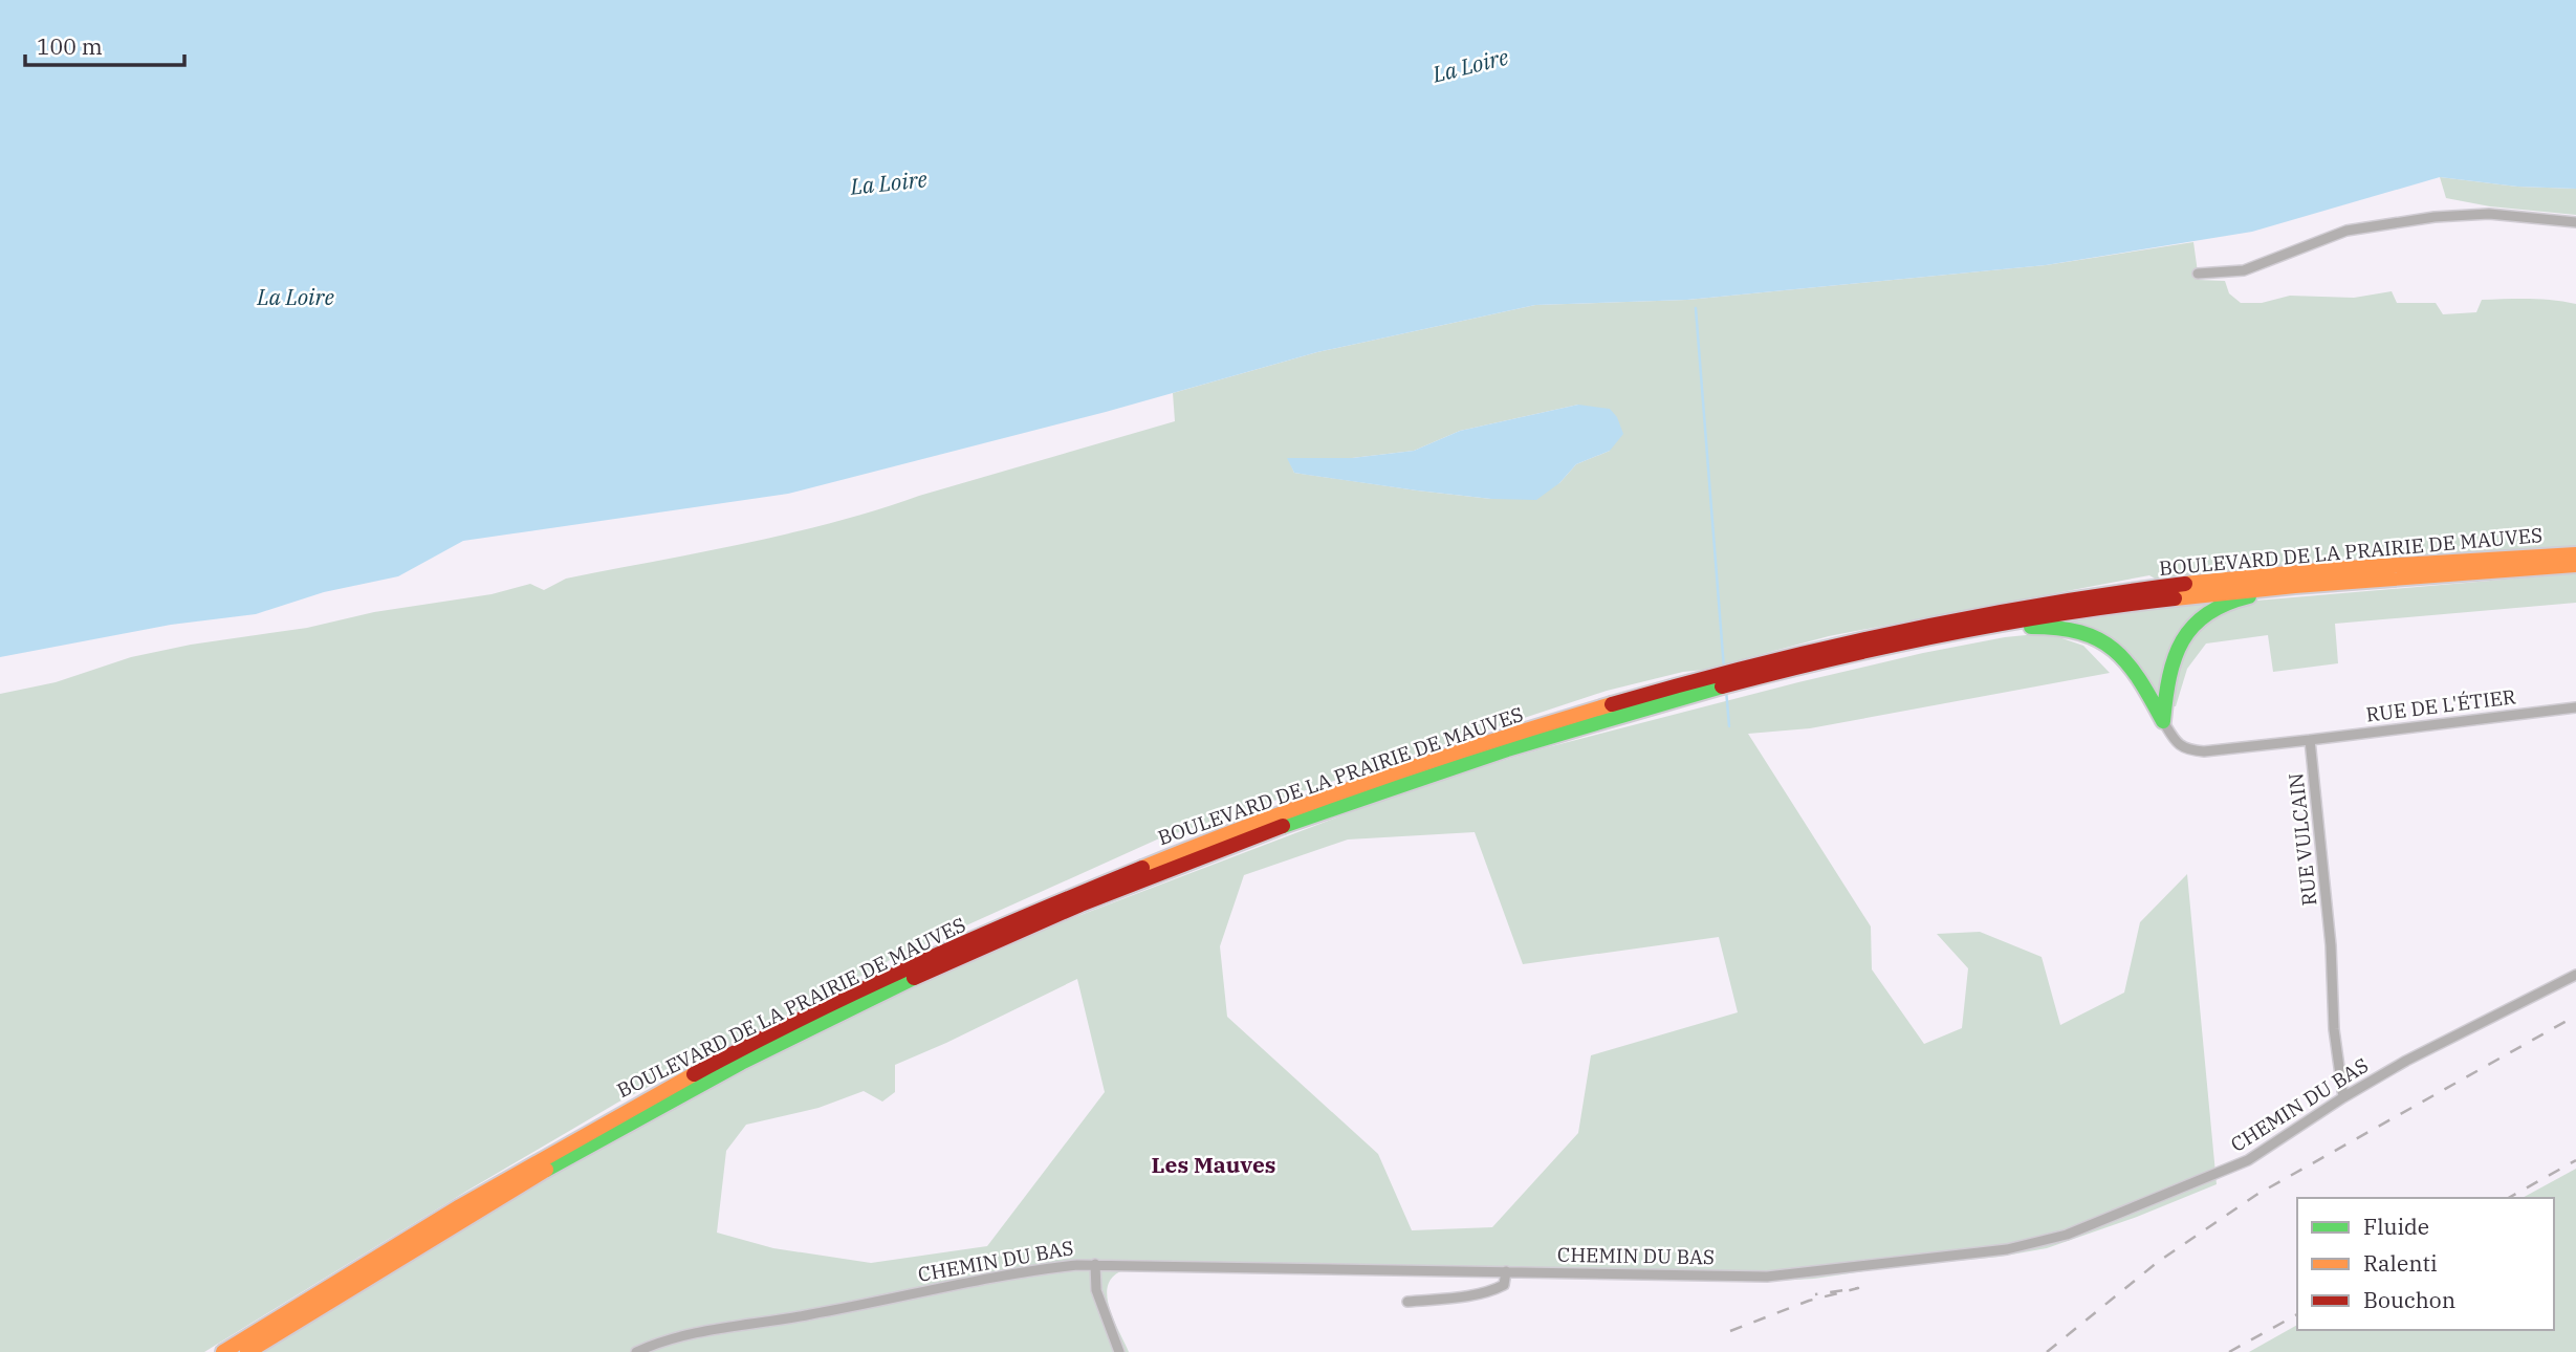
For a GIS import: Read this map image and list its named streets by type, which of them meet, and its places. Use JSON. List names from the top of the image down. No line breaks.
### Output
{"streets":{"main road":["BOULEVARD DE LA PRAIRIE DE MAUVES"],"street":["RUE DE L'ÉTIER","RUE VULCAIN","CHEMIN DU BAS"]},"crossings":[["RUE DE L'ÉTIER","RUE VULCAIN"],["RUE VULCAIN","CHEMIN DU BAS"]],"districts":["Les Mauves"],"water":["La Loire"],"legend":["Fluide","Ralenti","Bouchon"],"scale_bar":"100 m"}
